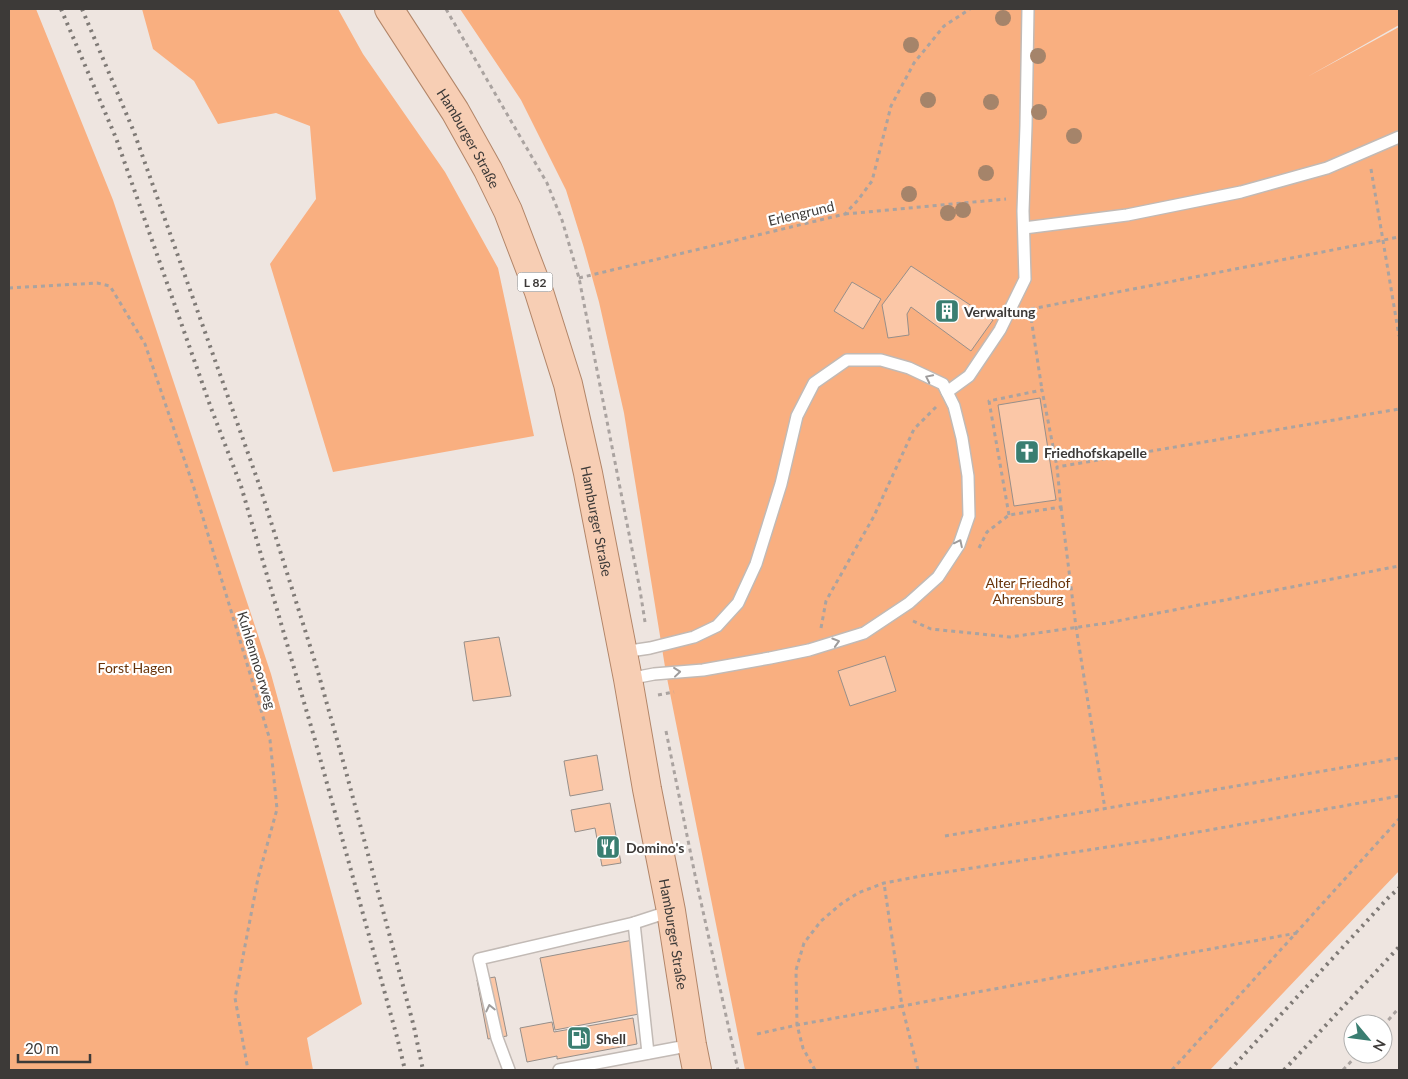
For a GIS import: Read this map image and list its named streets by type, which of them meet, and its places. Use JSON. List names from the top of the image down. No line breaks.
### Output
{"streets":{"main road":["Hamburger Straße","L 82"],"path":["Erlengrund","Kuhlenmoorweg"]},"parks":["Alter Friedhof Ahrensburg","Forst Hagen"],"places":{"building":["Verwaltung"],"church":["Friedhofskapelle"],"restaurant":["Domino's"],"fuel station":["Shell"]},"scale_bar":"20 m","north":"bottom right"}
